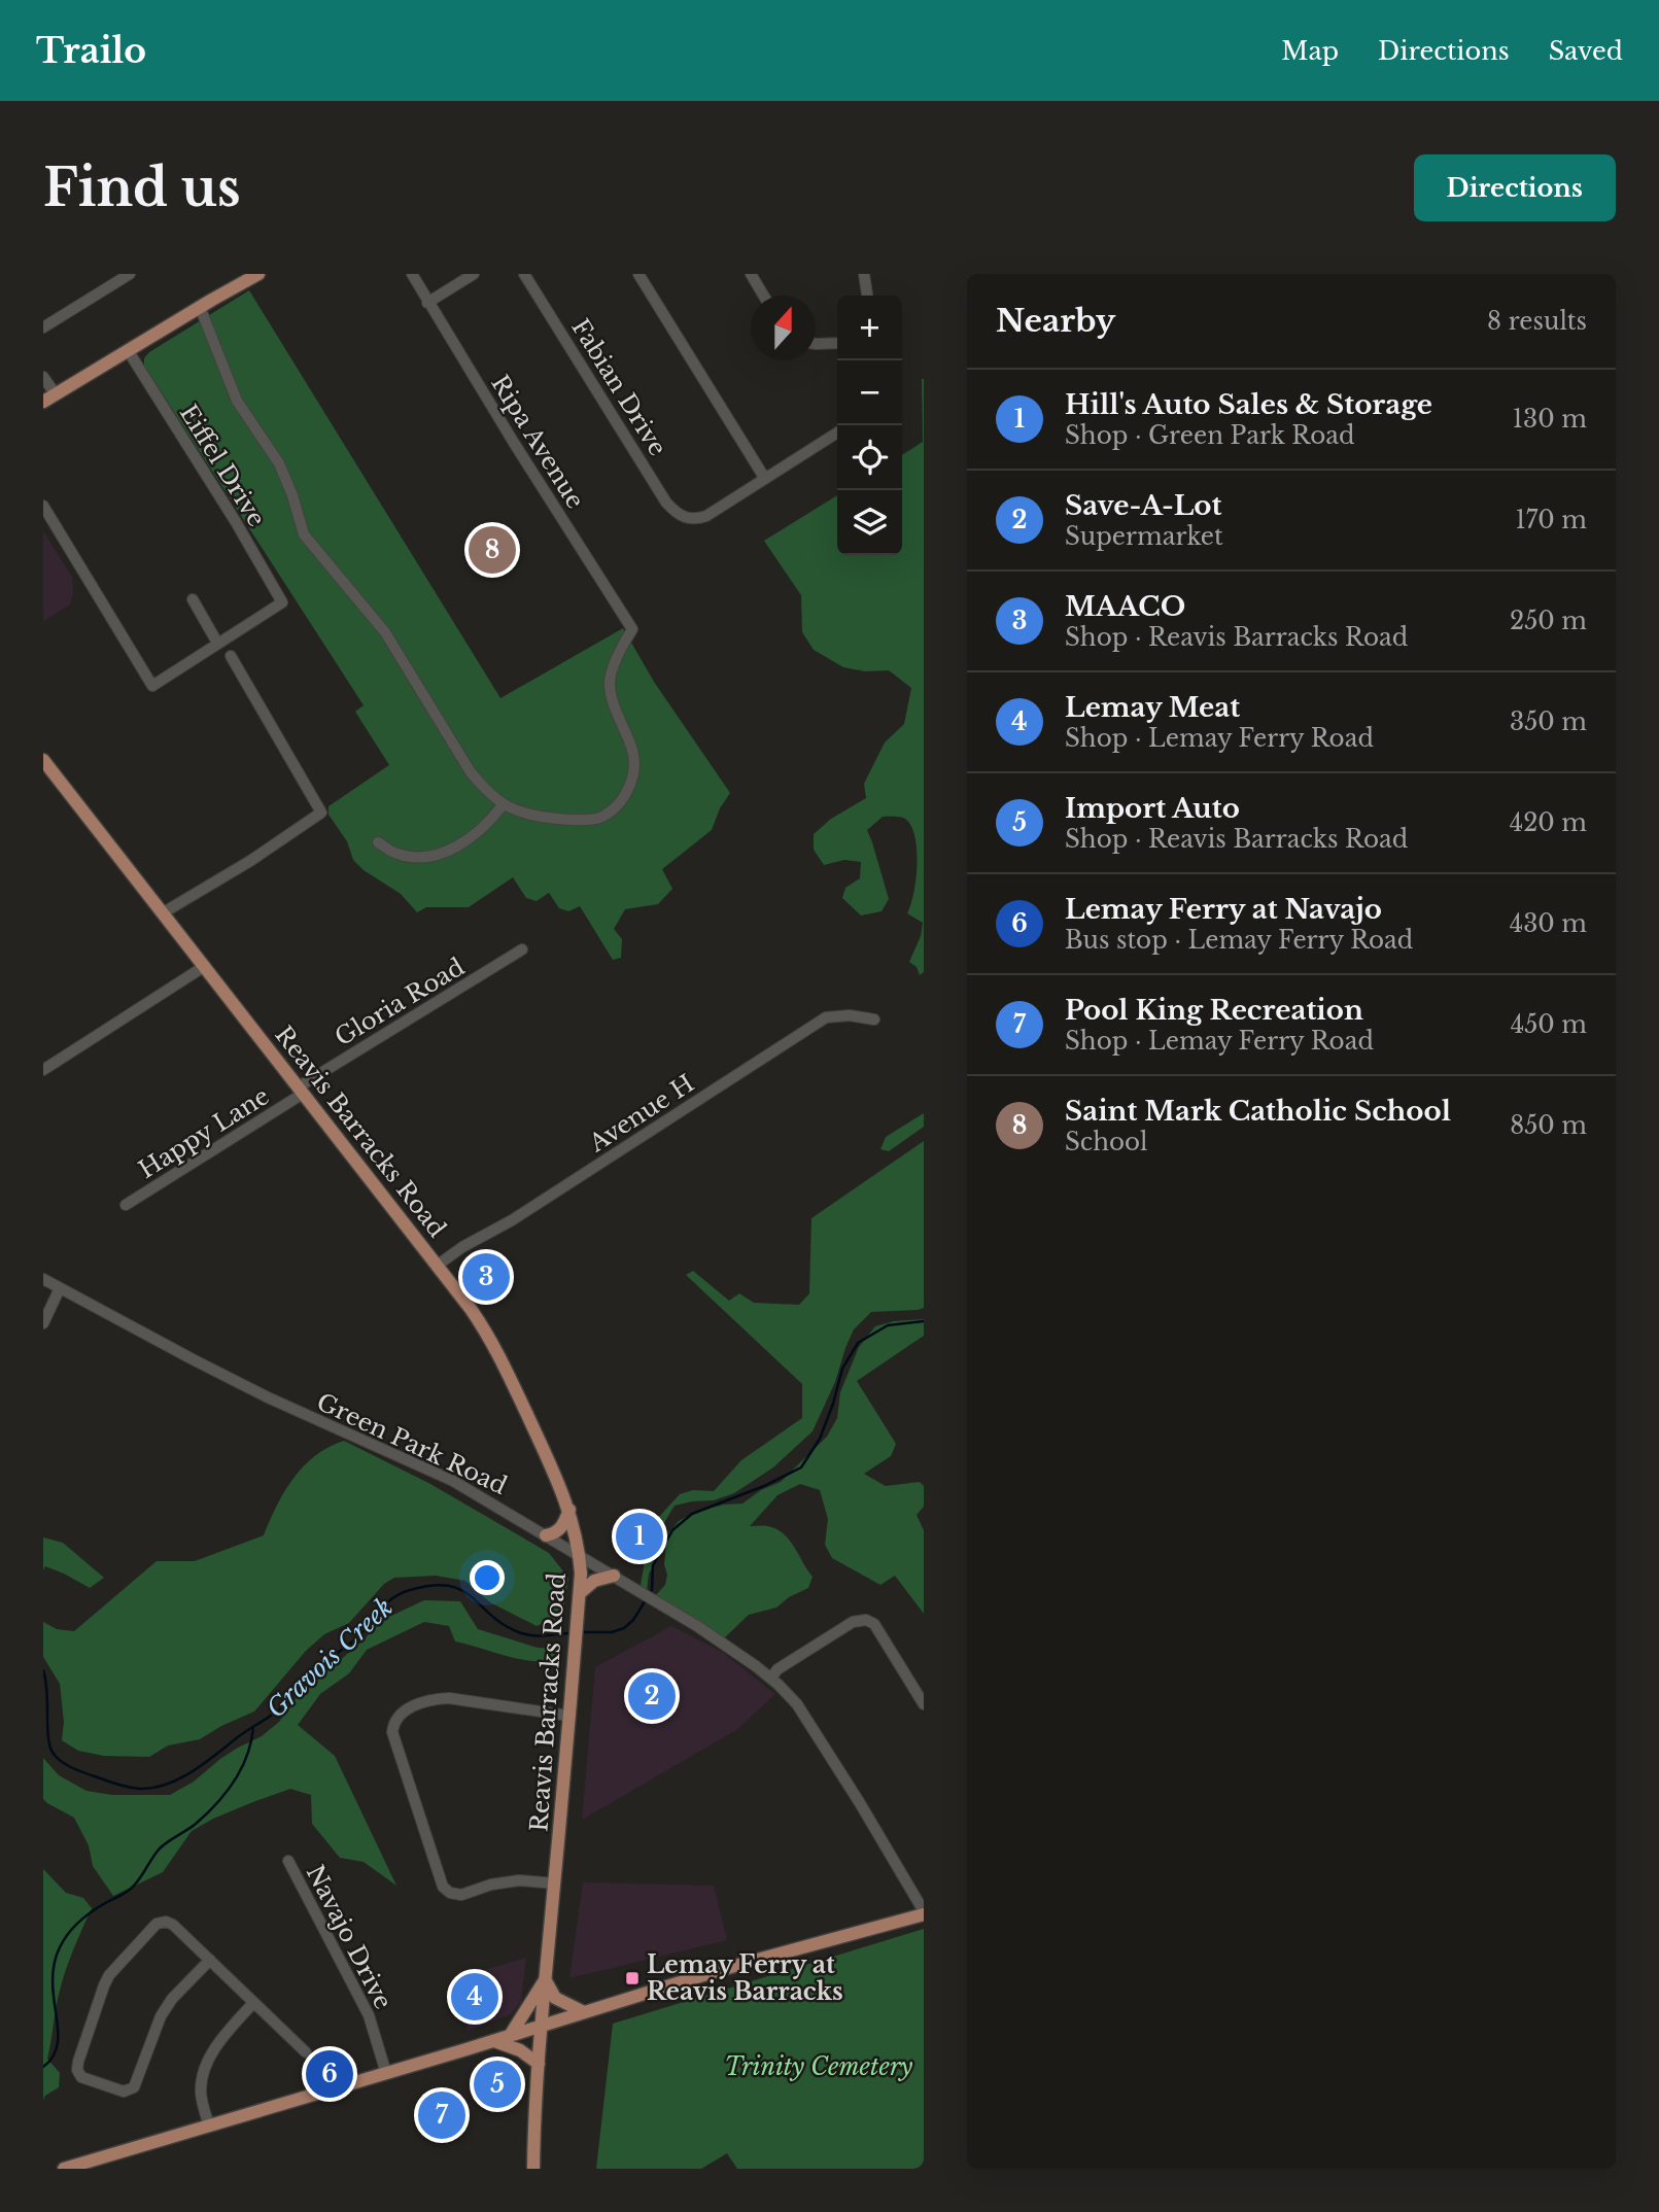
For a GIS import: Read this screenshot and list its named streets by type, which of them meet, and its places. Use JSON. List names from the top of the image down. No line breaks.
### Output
{"streets":{"main road":["Reavis Barracks Road"],"street":["Fabian Drive","Ripa Avenue","Eiffel Drive","Gloria Road","Avenue H","Happy Lane","Green Park Road","Navajo Drive"]},"crossings":[["Gloria Road","Reavis Barracks Road"],["Gloria Road","Happy Lane"],["Avenue H","Reavis Barracks Road"],["Reavis Barracks Road","Happy Lane"],["Reavis Barracks Road","Green Park Road"]],"water":["Gravois Creek"],"parks":["Trinity Cemetery"],"places":{"transit":["Lemay Ferry at Reavis Barracks"]},"north":"top","page":{"header":"Trailo","nav":["Map","Directions","Saved"],"buttons":"Directions","title":"Find us","heading":["Nearby","8 results"],"map_buttons":["+","−"],"list":[{"mark":"1","name":"Hill's Auto Sales & Storage","note":"Shop · Green Park Road","value":"130 m"},{"mark":"2","name":"Save-A-Lot","note":"Supermarket","value":"170 m"},{"mark":"3","name":"MAACO","note":"Shop · Reavis Barracks Road","value":"250 m"},{"mark":"4","name":"Lemay Meat","note":"Shop · Lemay Ferry Road","value":"350 m"},{"mark":"5","name":"Import Auto","note":"Shop · Reavis Barracks Road","value":"420 m"},{"mark":"6","name":"Lemay Ferry at Navajo","note":"Bus stop · Lemay Ferry Road","value":"430 m"},{"mark":"7","name":"Pool King Recreation","note":"Shop · Lemay Ferry Road","value":"450 m"},{"mark":"8","name":"Saint Mark Catholic School","note":"School","value":"850 m"}],"pins":["8","3","1","2","4","6","5","7"]}}
